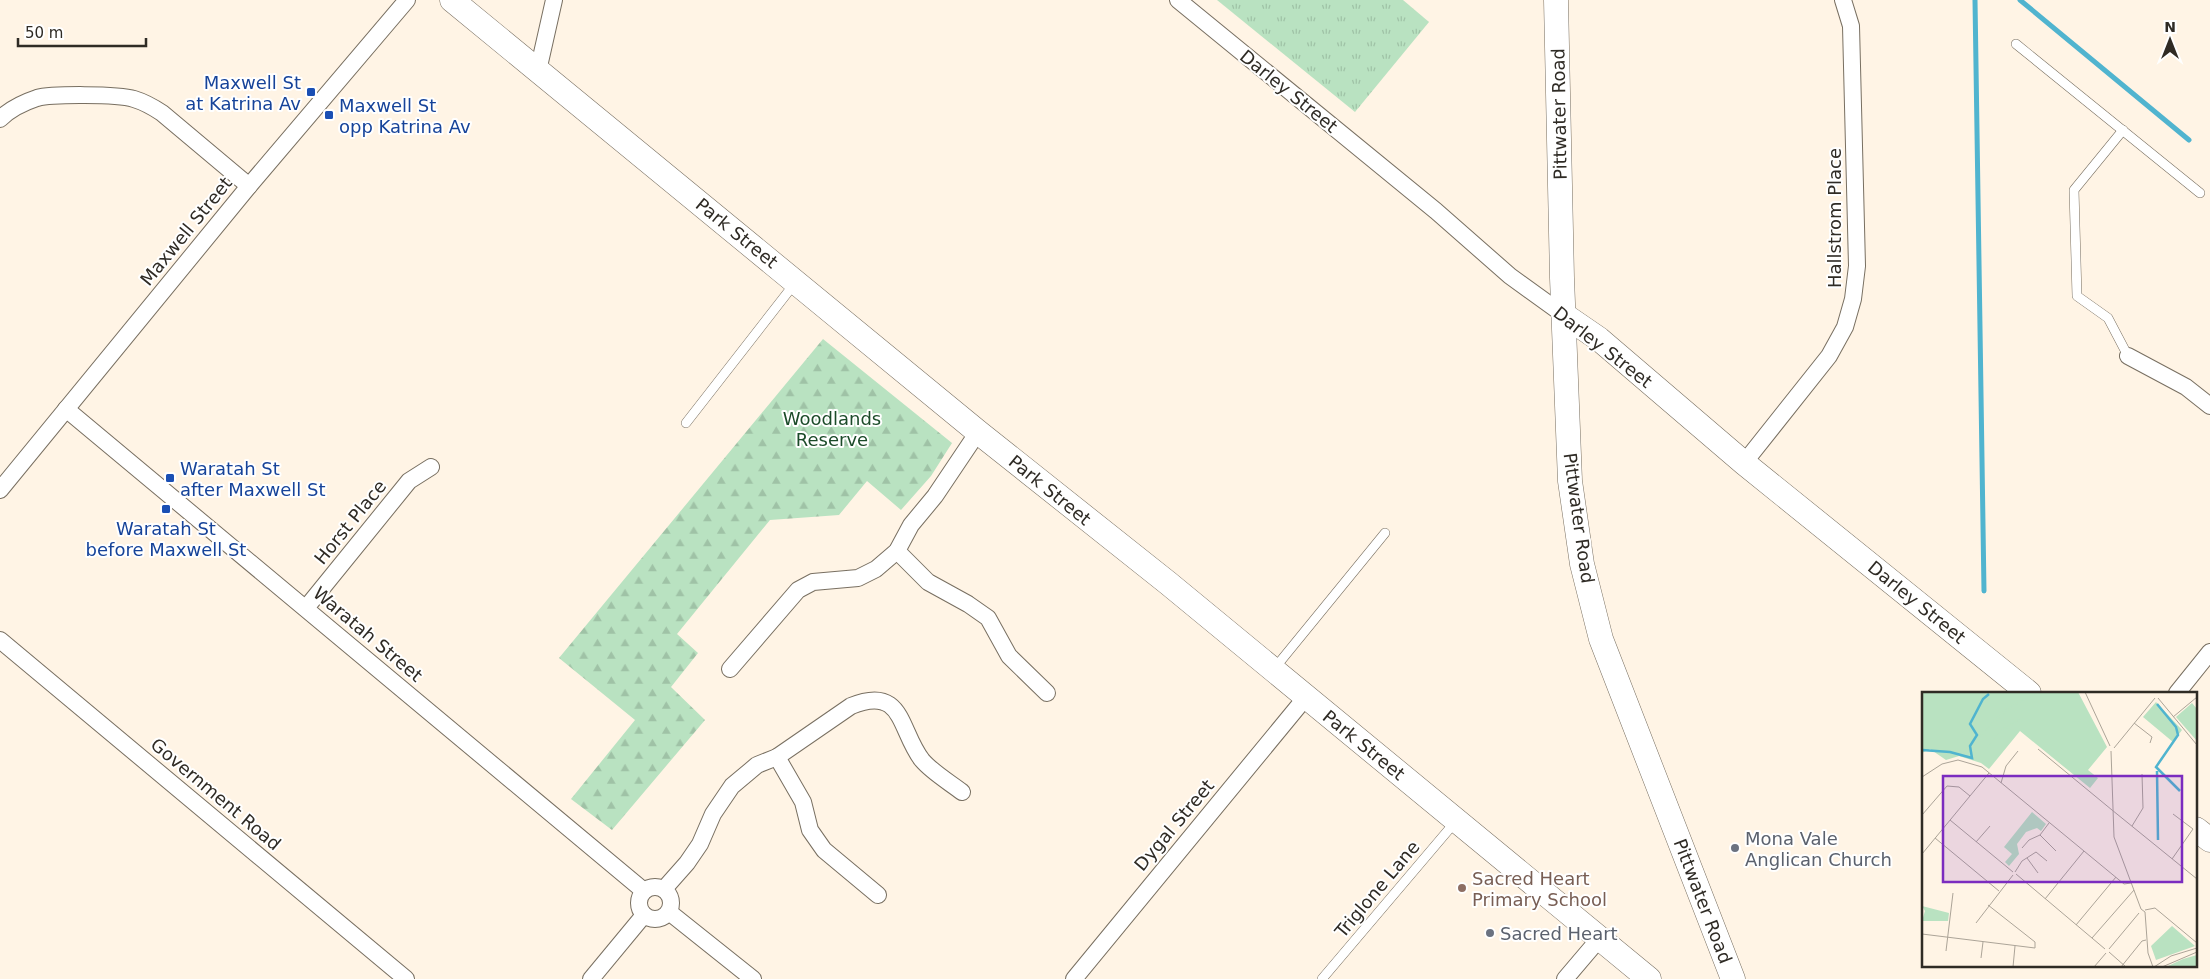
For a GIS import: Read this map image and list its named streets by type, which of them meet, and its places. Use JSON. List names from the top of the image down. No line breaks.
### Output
{"streets":{"main road":["Darley Street","Pittwater Road","Park Street"],"street":["Hallstrom Place","Maxwell Street","Horst Place","Waratah Street","Government Road","Dygal Street"],"lane":["Triglone Lane"]},"crossings":[["Darley Street","Pittwater Road"],["Darley Street","Hallstrom Place"],["Maxwell Street","Waratah Street"],["Park Street","Dygal Street"],["Park Street","Triglone Lane"],["Horst Place","Waratah Street"]],"parks":["Woodlands Reserve"],"places":{"transit":["Maxwell St at Katrina Av","Maxwell St opp Katrina Av","Waratah St after Maxwell St","Waratah St before Maxwell St"],"other":["Mona Vale Anglican Church","Sacred Heart Primary School","Sacred Heart"]},"scale_bar":"50 m","north":"top"}
